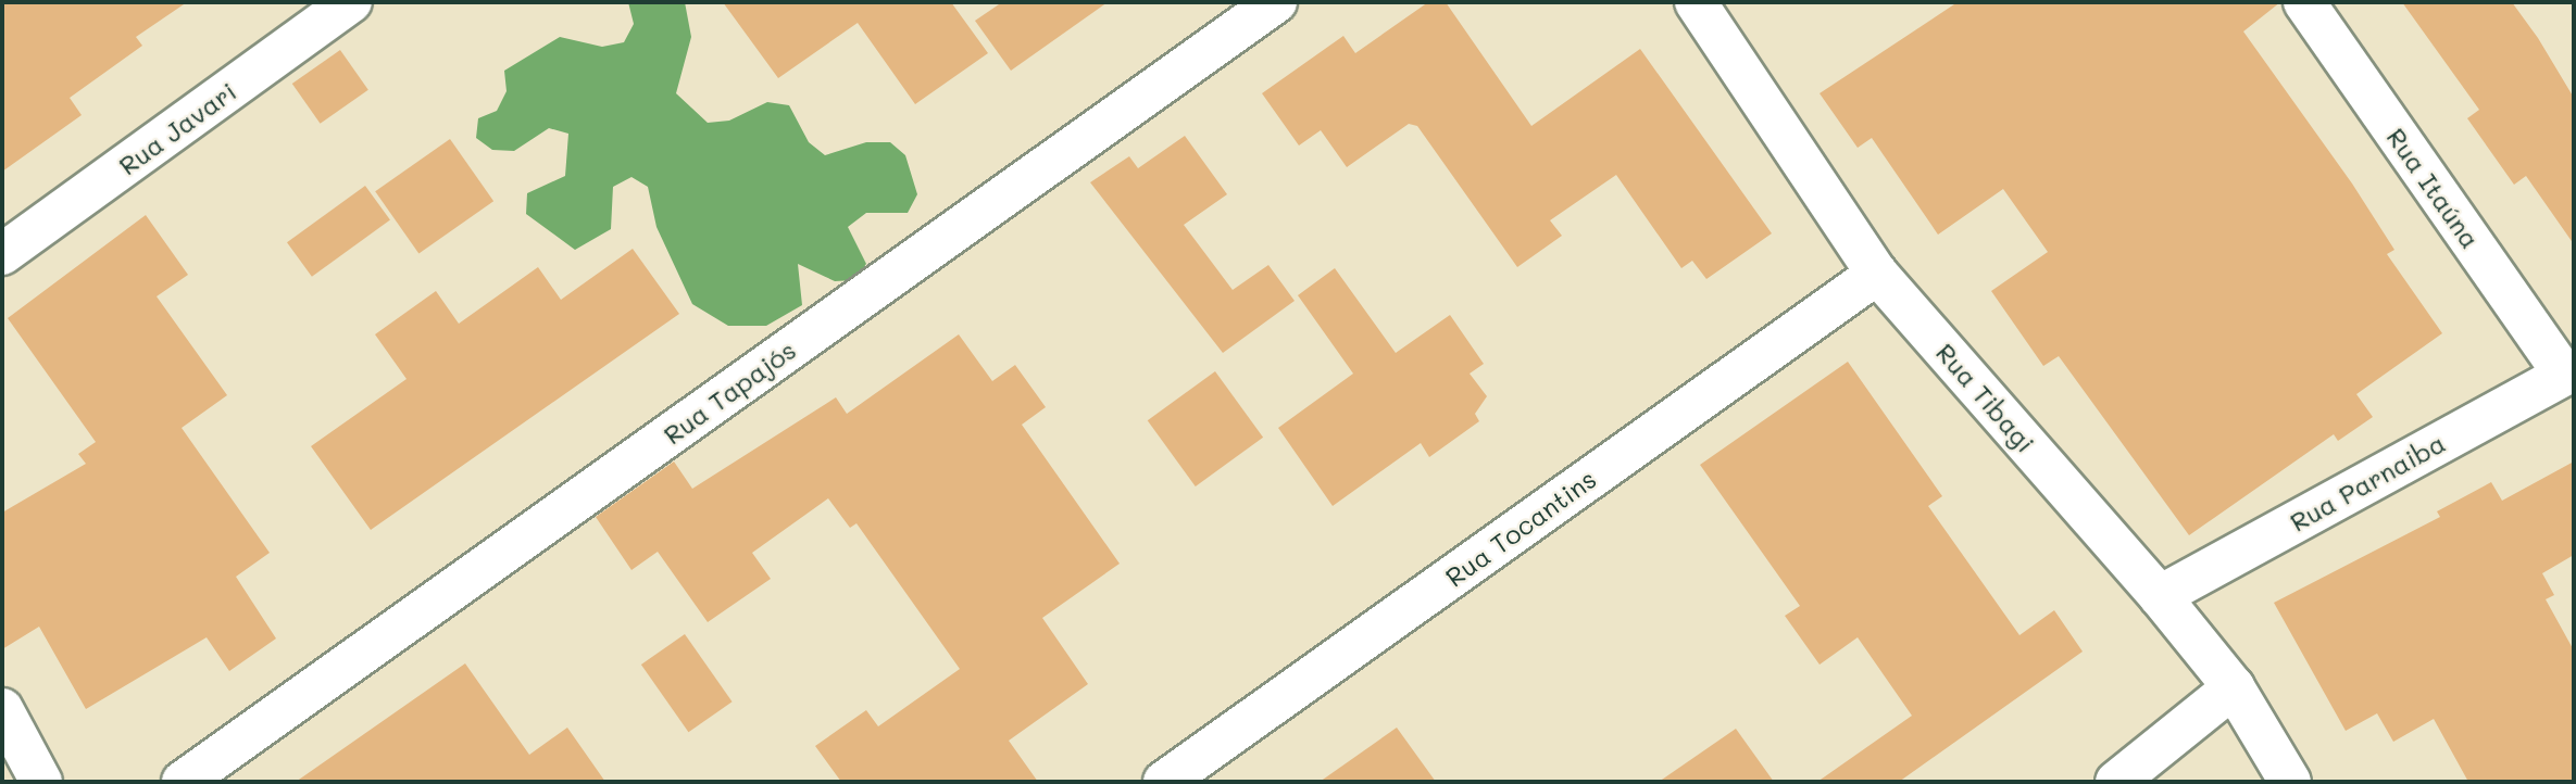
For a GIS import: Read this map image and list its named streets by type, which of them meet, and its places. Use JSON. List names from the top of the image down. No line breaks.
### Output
{"streets":{"street":["Rua Javari","Rua Itaúna","Rua Tapajós","Rua Tibagi","Rua Parnaiba","Rua Tocantins"]},"crossings":[["Rua Itaúna","Rua Parnaiba"],["Rua Tibagi","Rua Parnaiba"],["Rua Tibagi","Rua Tocantins"]]}
